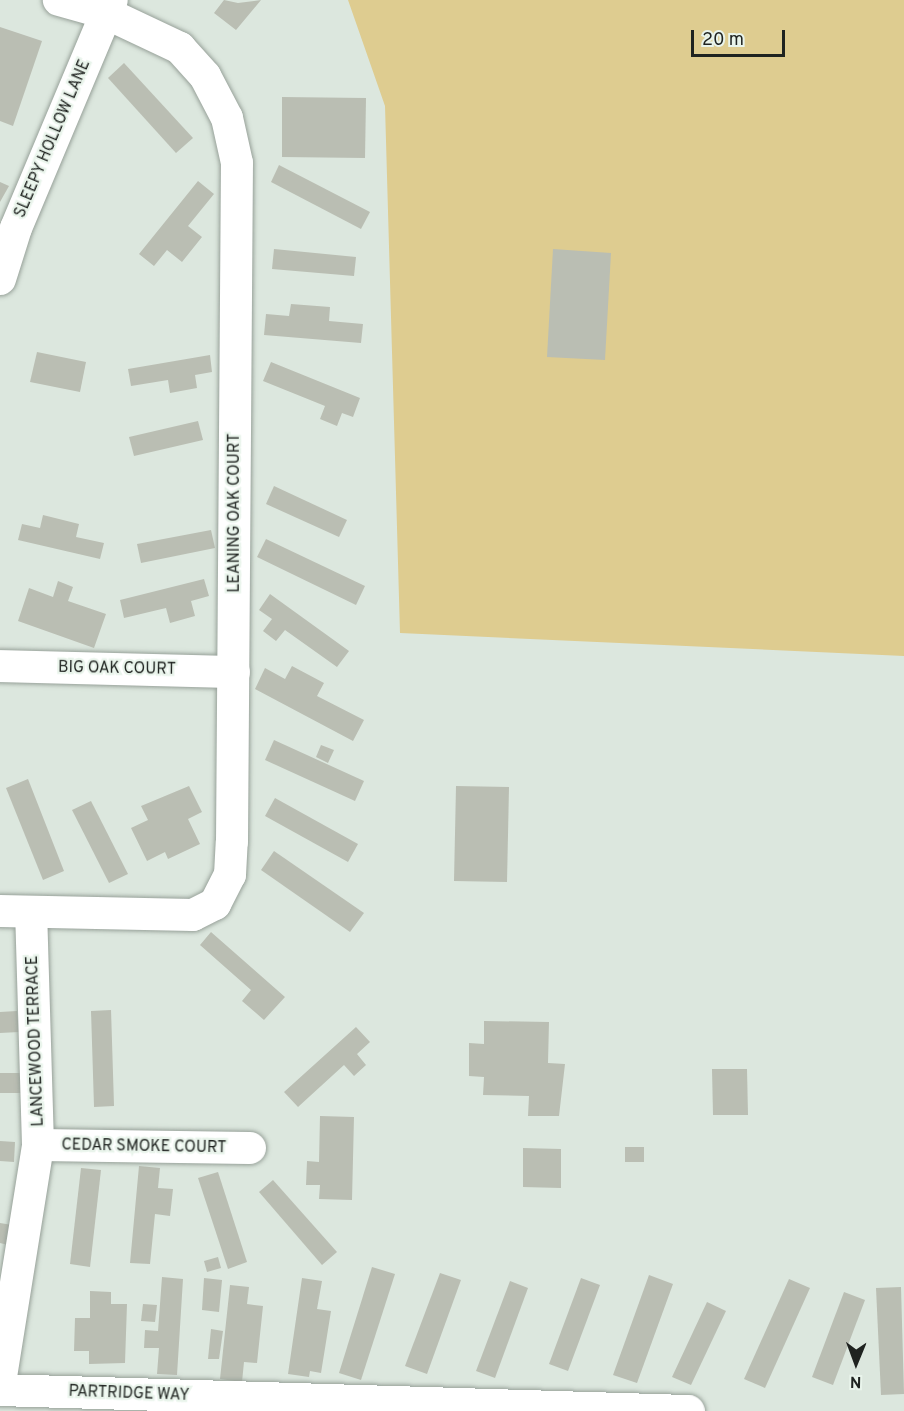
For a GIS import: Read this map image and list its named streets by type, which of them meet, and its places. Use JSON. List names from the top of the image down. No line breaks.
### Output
{"streets":{"street":["SLEEPY HOLLOW LANE","LEANING OAK COURT","BIG OAK COURT","LANCEWOOD TERRACE","CEDAR SMOKE COURT","PARTRIDGE WAY"]},"crossings":[["SLEEPY HOLLOW LANE","LEANING OAK COURT"],["LEANING OAK COURT","BIG OAK COURT"],["LEANING OAK COURT","LANCEWOOD TERRACE"],["LANCEWOOD TERRACE","CEDAR SMOKE COURT"]],"scale_bar":"20 m","north":"bottom"}
